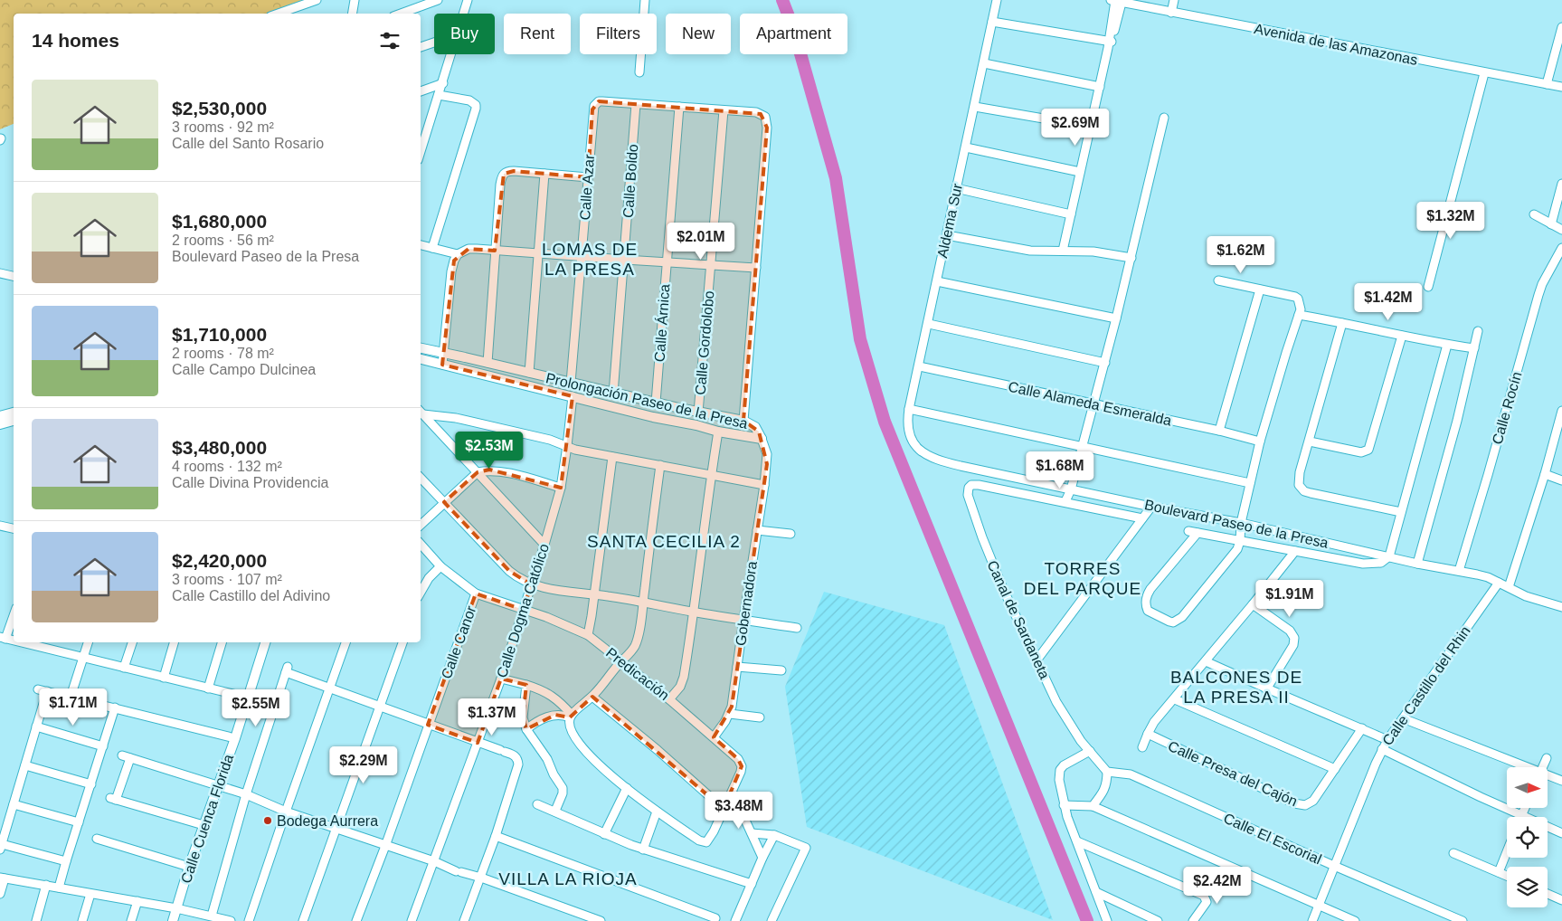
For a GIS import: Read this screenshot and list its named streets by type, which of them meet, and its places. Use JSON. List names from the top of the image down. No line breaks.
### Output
{"streets":{"street":["Avenida de las Amazonas","Calle Boldo","Calle Azar","Aldema Sur","Calle Árnica","Calle Gordolobo","Prolongación Paseo de la Presa","Calle Alameda Esmeralda","Calle Rocín","Boulevard Paseo de la Presa","Gobernadora","Calle Dogma Católico","Canal de Sardaneta","Calle Canor","Predicación","Calle Castillo del Rhin","Calle Presa del Cajón","Calle Cuenca Florida","Calle El Escorial"]},"crossings":[["Calle Boldo","Calle Azar"],["Calle Boldo","Prolongación Paseo de la Presa"],["Calle Azar","Prolongación Paseo de la Presa"],["Aldema Sur","Calle Alameda Esmeralda"],["Aldema Sur","Boulevard Paseo de la Presa"],["Calle Árnica","Prolongación Paseo de la Presa"],["Calle Gordolobo","Prolongación Paseo de la Presa"],["Prolongación Paseo de la Presa","Gobernadora"],["Prolongación Paseo de la Presa","Calle Dogma Católico"],["Calle Rocín","Boulevard Paseo de la Presa"],["Boulevard Paseo de la Presa","Calle Castillo del Rhin"],["Gobernadora","Predicación"],["Calle Dogma Católico","Predicación"],["Canal de Sardaneta","Calle El Escorial"],["Calle Canor","Predicación"],["Calle Castillo del Rhin","Calle El Escorial"]],"districts":["LOMAS DE LA PRESA","SANTA CECILIA 2","TORRES DEL PARQUE","BALCONES DE LA PRESA II","VILLA LA RIOJA"],"places":["Bodega Aurrera"],"north":"right","page":{"chip":["Buy","Rent","Filters","New","Apartment"],"heading":"14 homes","list":[{"name":"$2,530,000","note":"3 rooms · 92 m² · Calle del Santo Rosario"},{"name":"$1,680,000","note":"2 rooms · 56 m² · Boulevard Paseo de la Presa"},{"name":"$1,710,000","note":"2 rooms · 78 m² · Calle Campo Dulcinea"},{"name":"$3,480,000","note":"4 rooms · 132 m² · Calle Divina Providencia"},{"name":"$2,420,000","note":"3 rooms · 107 m² · Calle Castillo del Adivino"}],"price":["$2.69M","$1.32M","$2.01M","$1.62M","$1.42M","$2.53M","$1.68M","$1.91M","$1.71M","$2.55M","$1.37M","$2.29M","$3.48M","$2.42M"]}}
